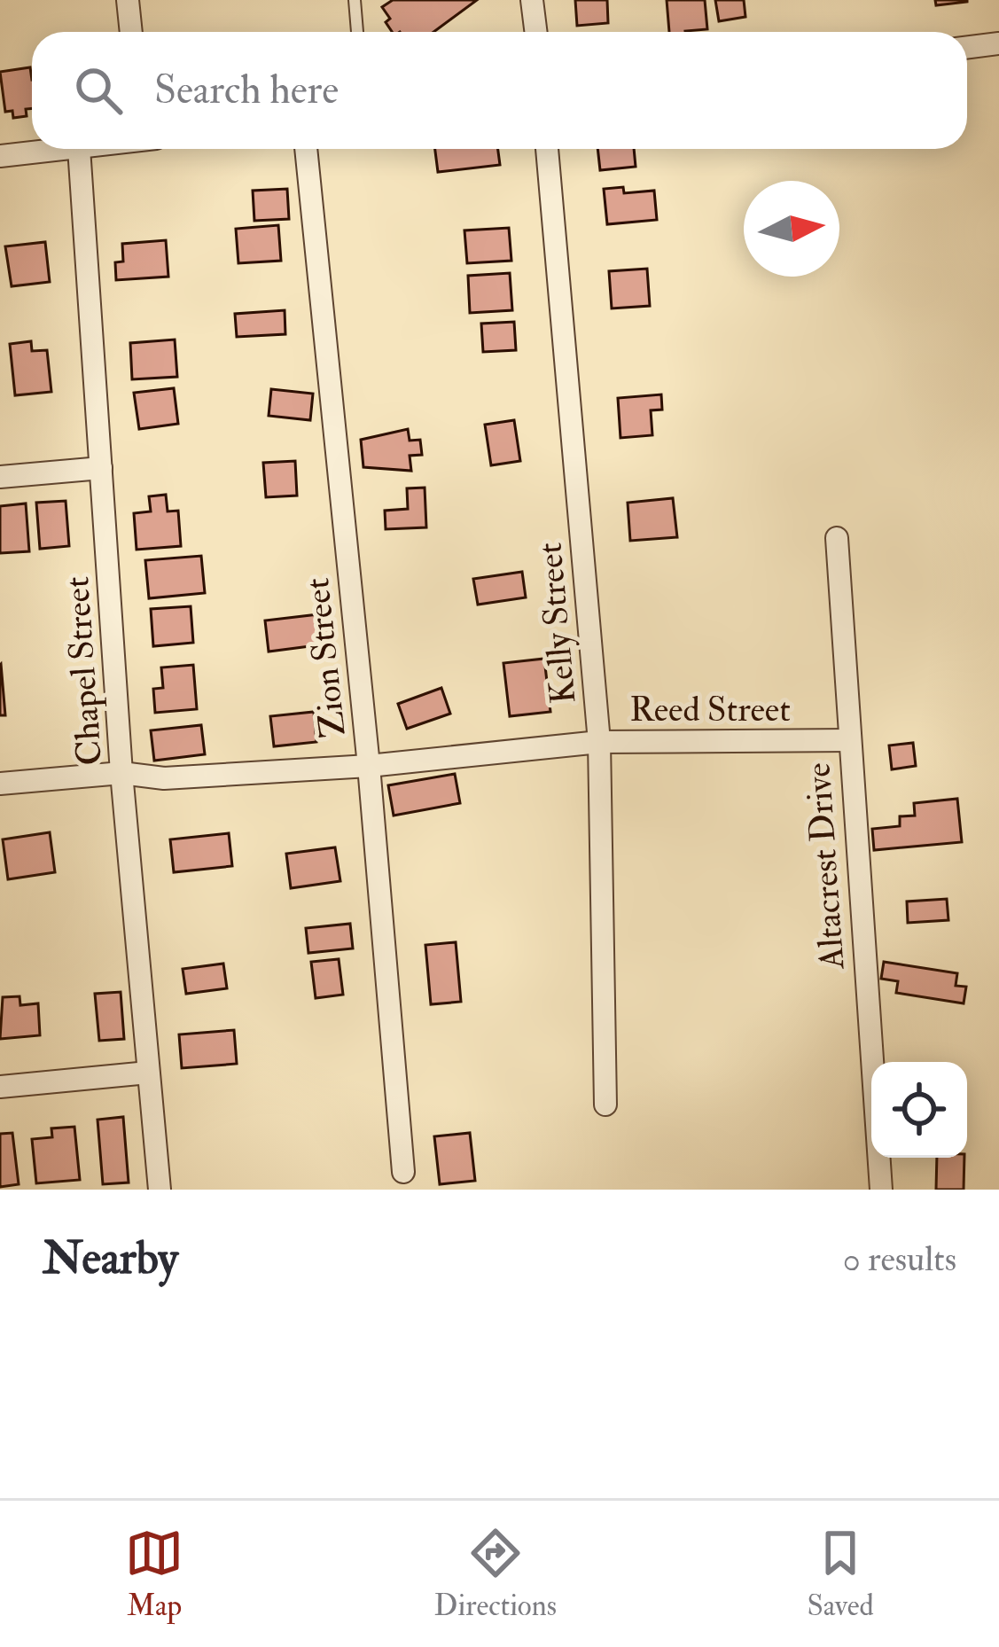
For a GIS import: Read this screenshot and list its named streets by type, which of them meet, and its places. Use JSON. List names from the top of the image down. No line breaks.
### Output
{"streets":{"street":["Kelly Street","Zion Street","Chapel Street","Reed Street","Altacrest Drive"]},"crossings":[["Kelly Street","Reed Street"],["Zion Street","Reed Street"],["Chapel Street","Reed Street"],["Reed Street","Altacrest Drive"]],"north":"right","page":{"search":"Search here","heading":["Nearby","0 results"],"nav":["Map","Directions","Saved"]}}
